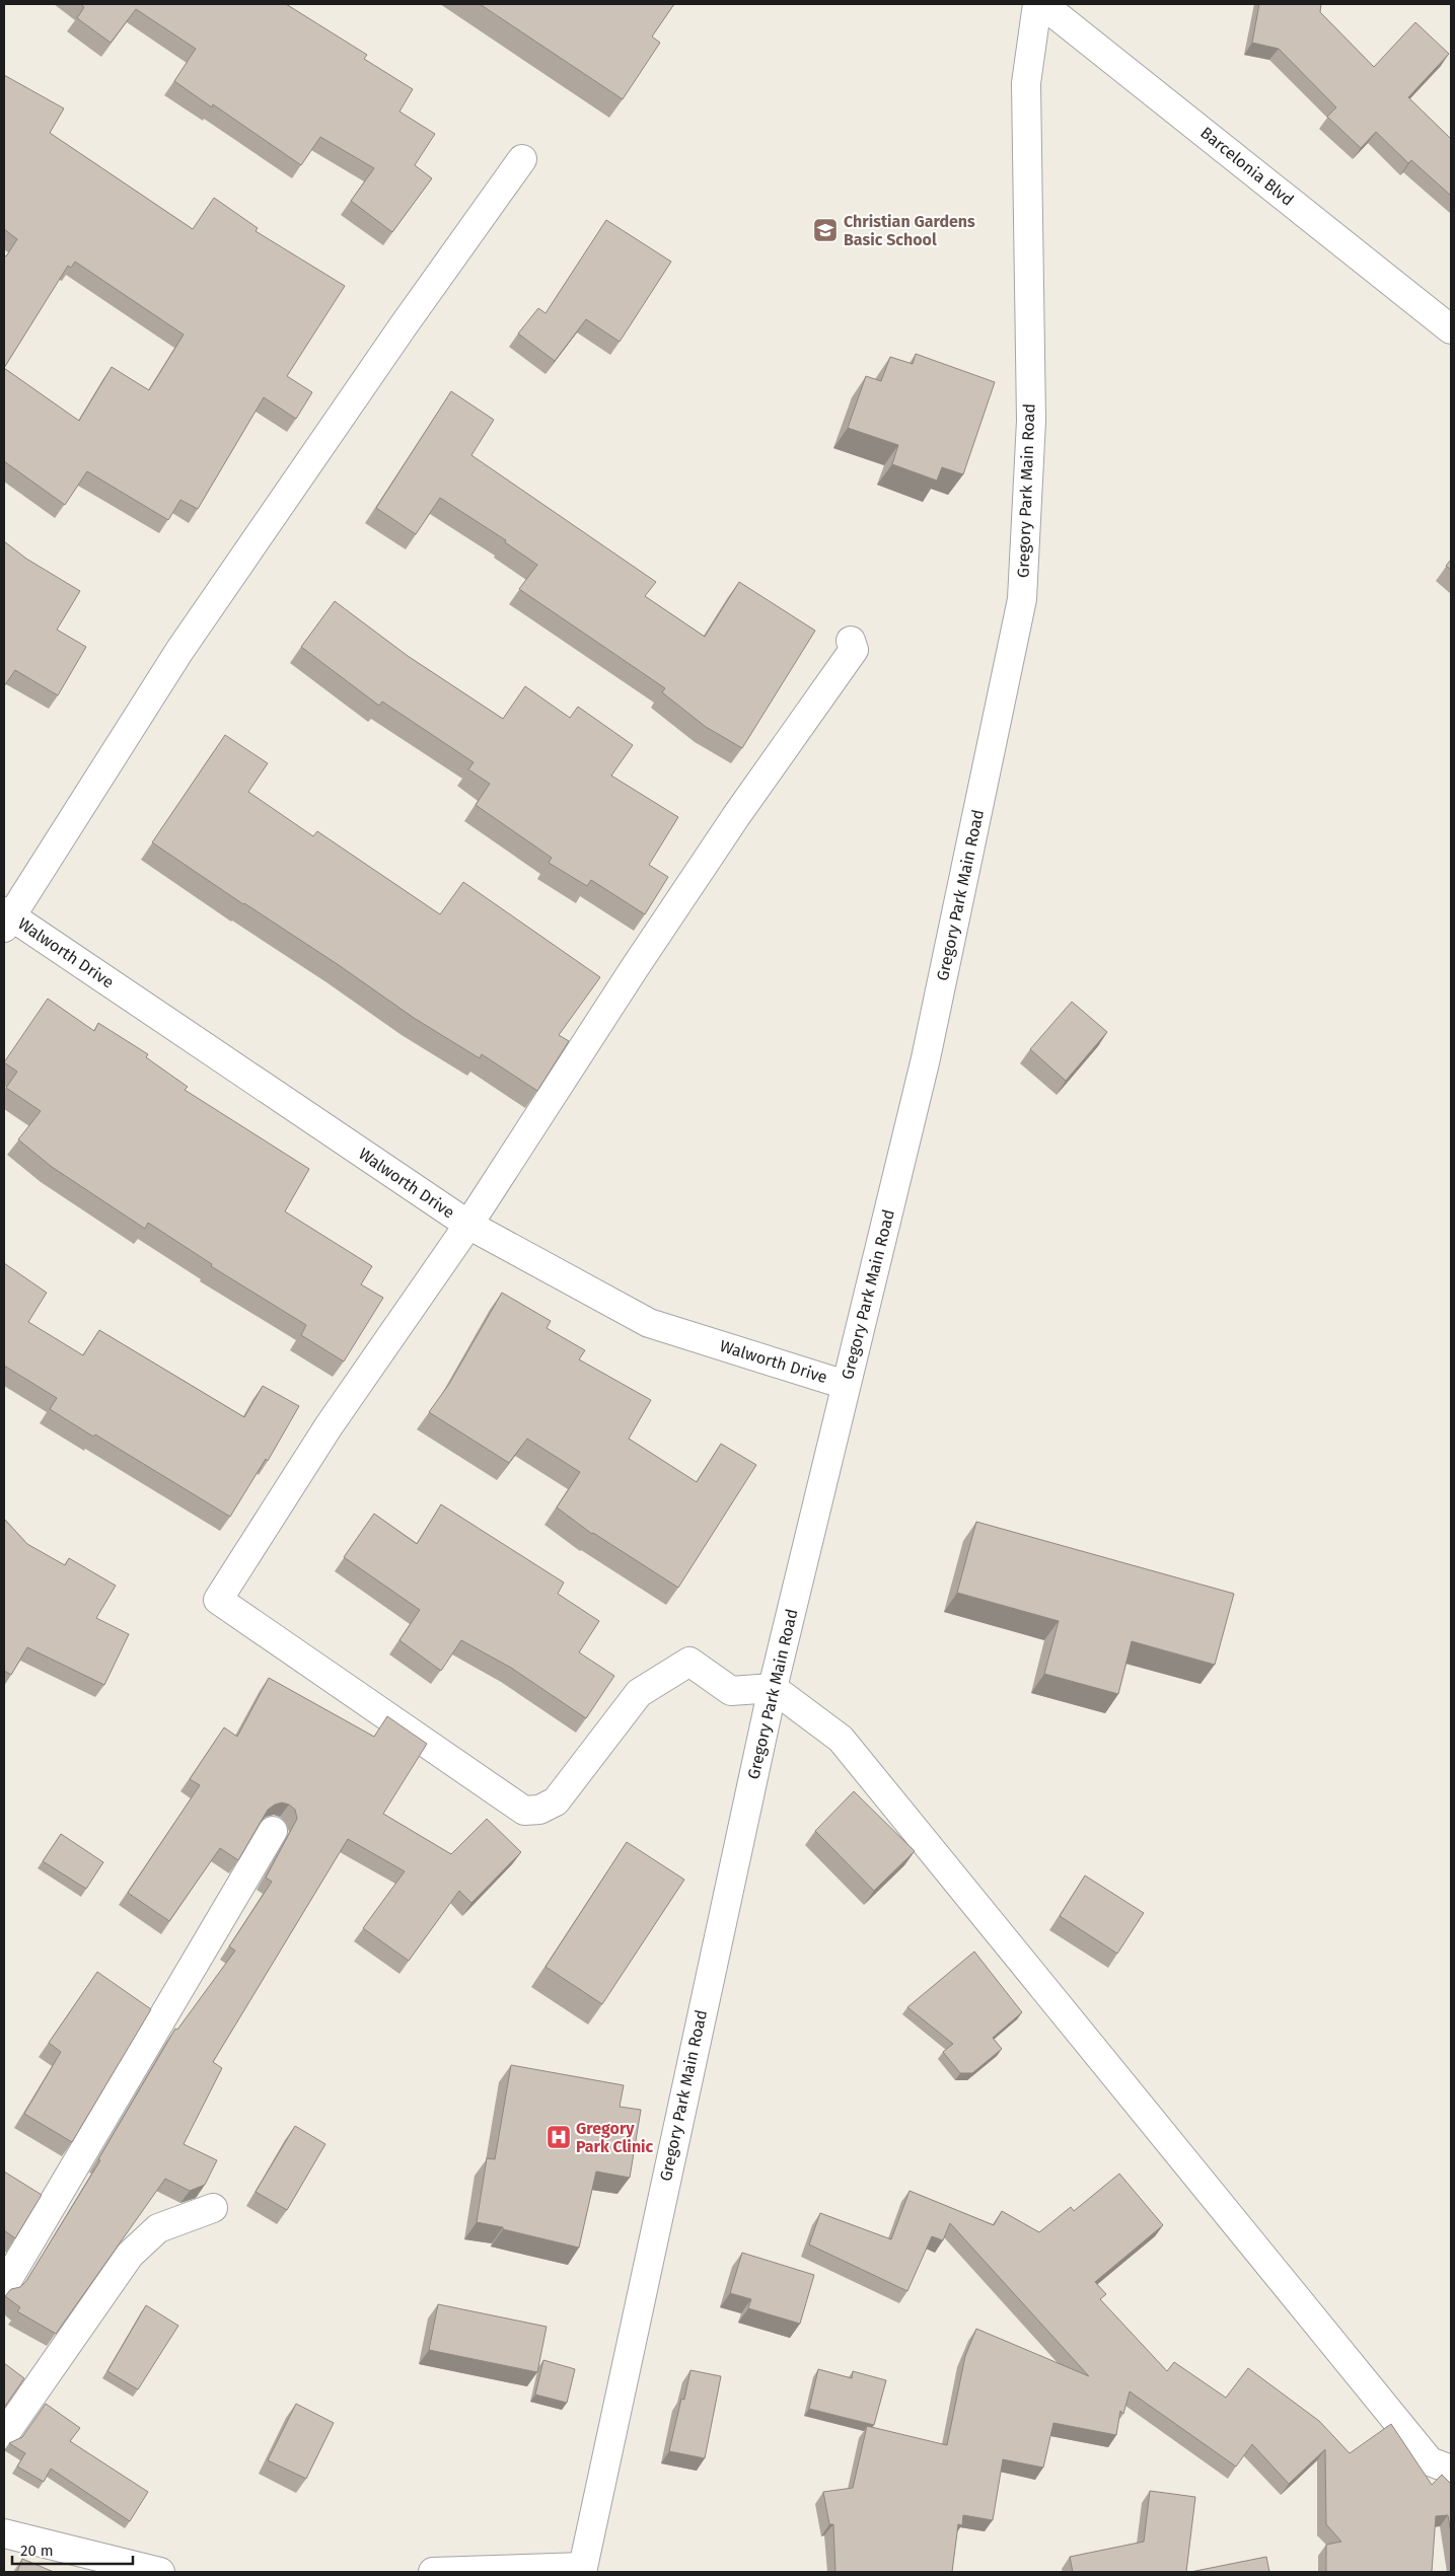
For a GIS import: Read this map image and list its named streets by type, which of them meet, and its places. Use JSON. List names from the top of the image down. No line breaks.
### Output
{"streets":{"street":["Barcelonia Blvd","Gregory Park Main Road","Walworth Drive"]},"crossings":[["Gregory Park Main Road","Walworth Drive"]],"places":{"school or university":["Christian Gardens Basic School"],"hospital":["Gregory Park Clinic"]},"scale_bar":"20 m"}
